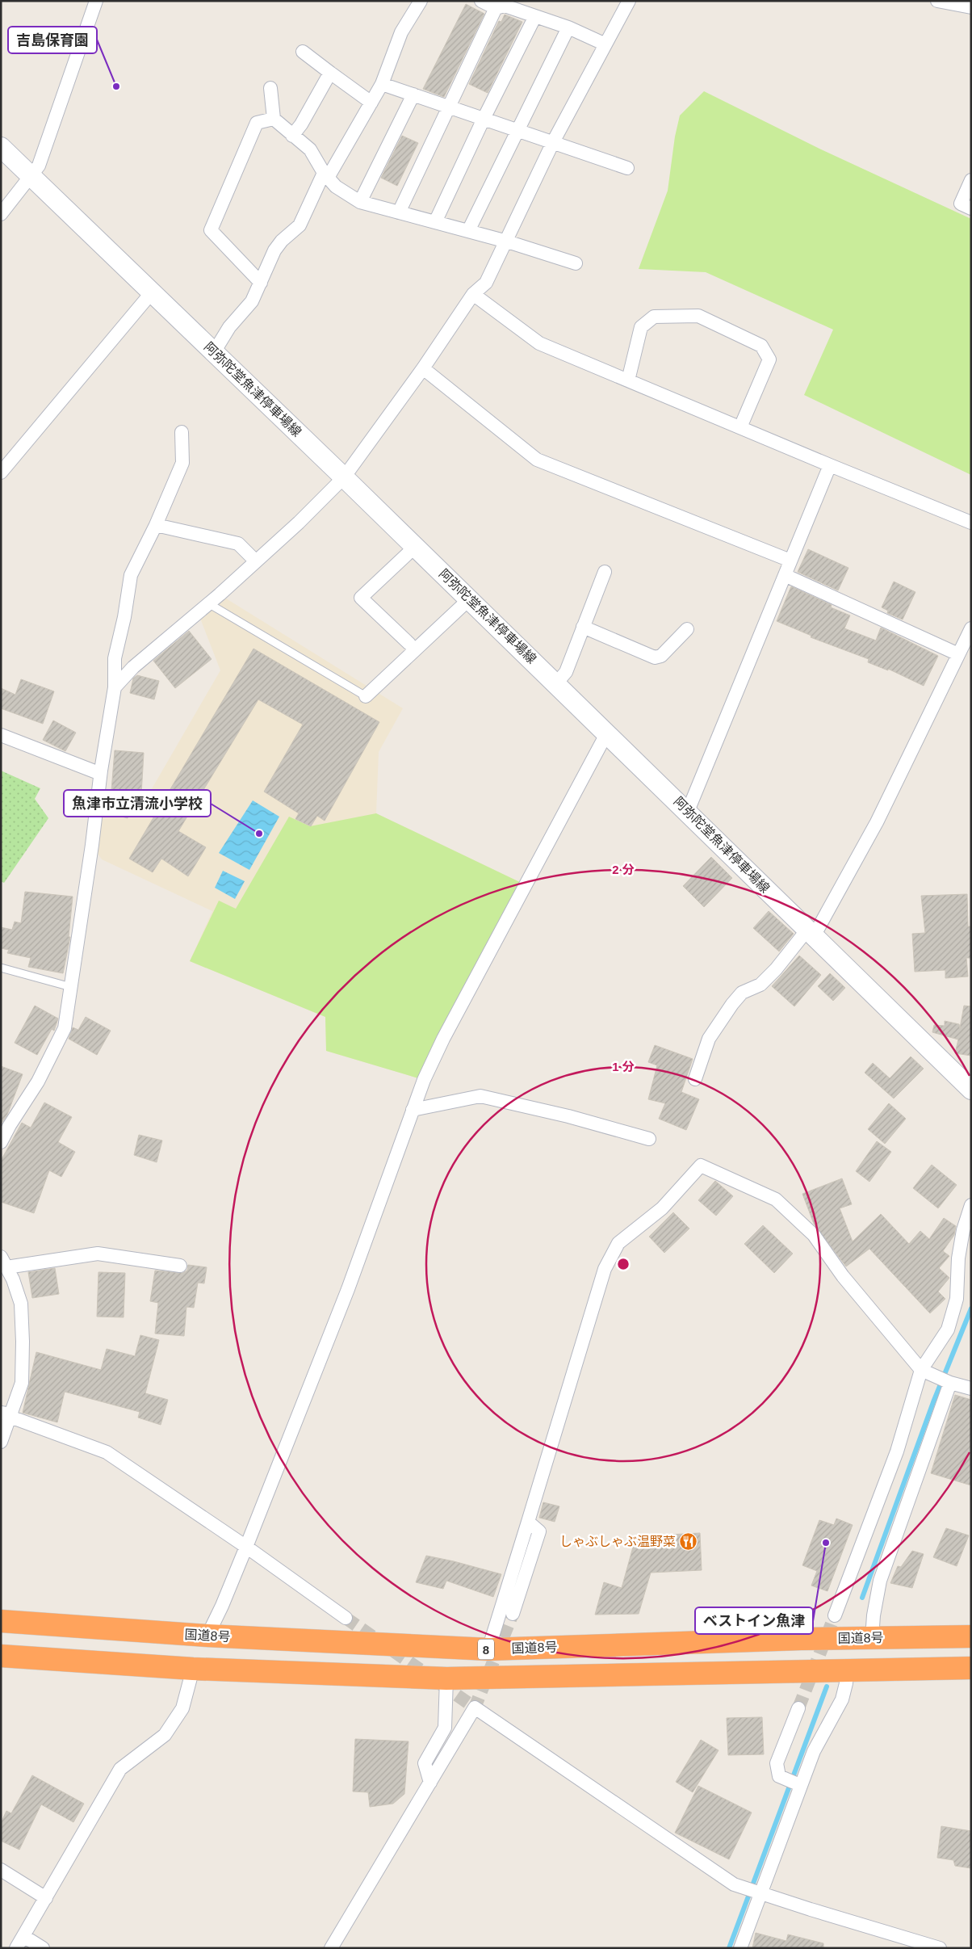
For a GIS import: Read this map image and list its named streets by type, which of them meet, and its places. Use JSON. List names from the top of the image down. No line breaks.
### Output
{"streets":{"highway":["国道8号","8"],"main road":["阿弥陀堂魚津停車場線"]},"places":{"other":["吉島保育園","魚津市立清流小学校","ベストイン魚津"],"restaurant":["しゃぶしゃぶ温野菜"]},"rings":["2 分","1 分"]}
